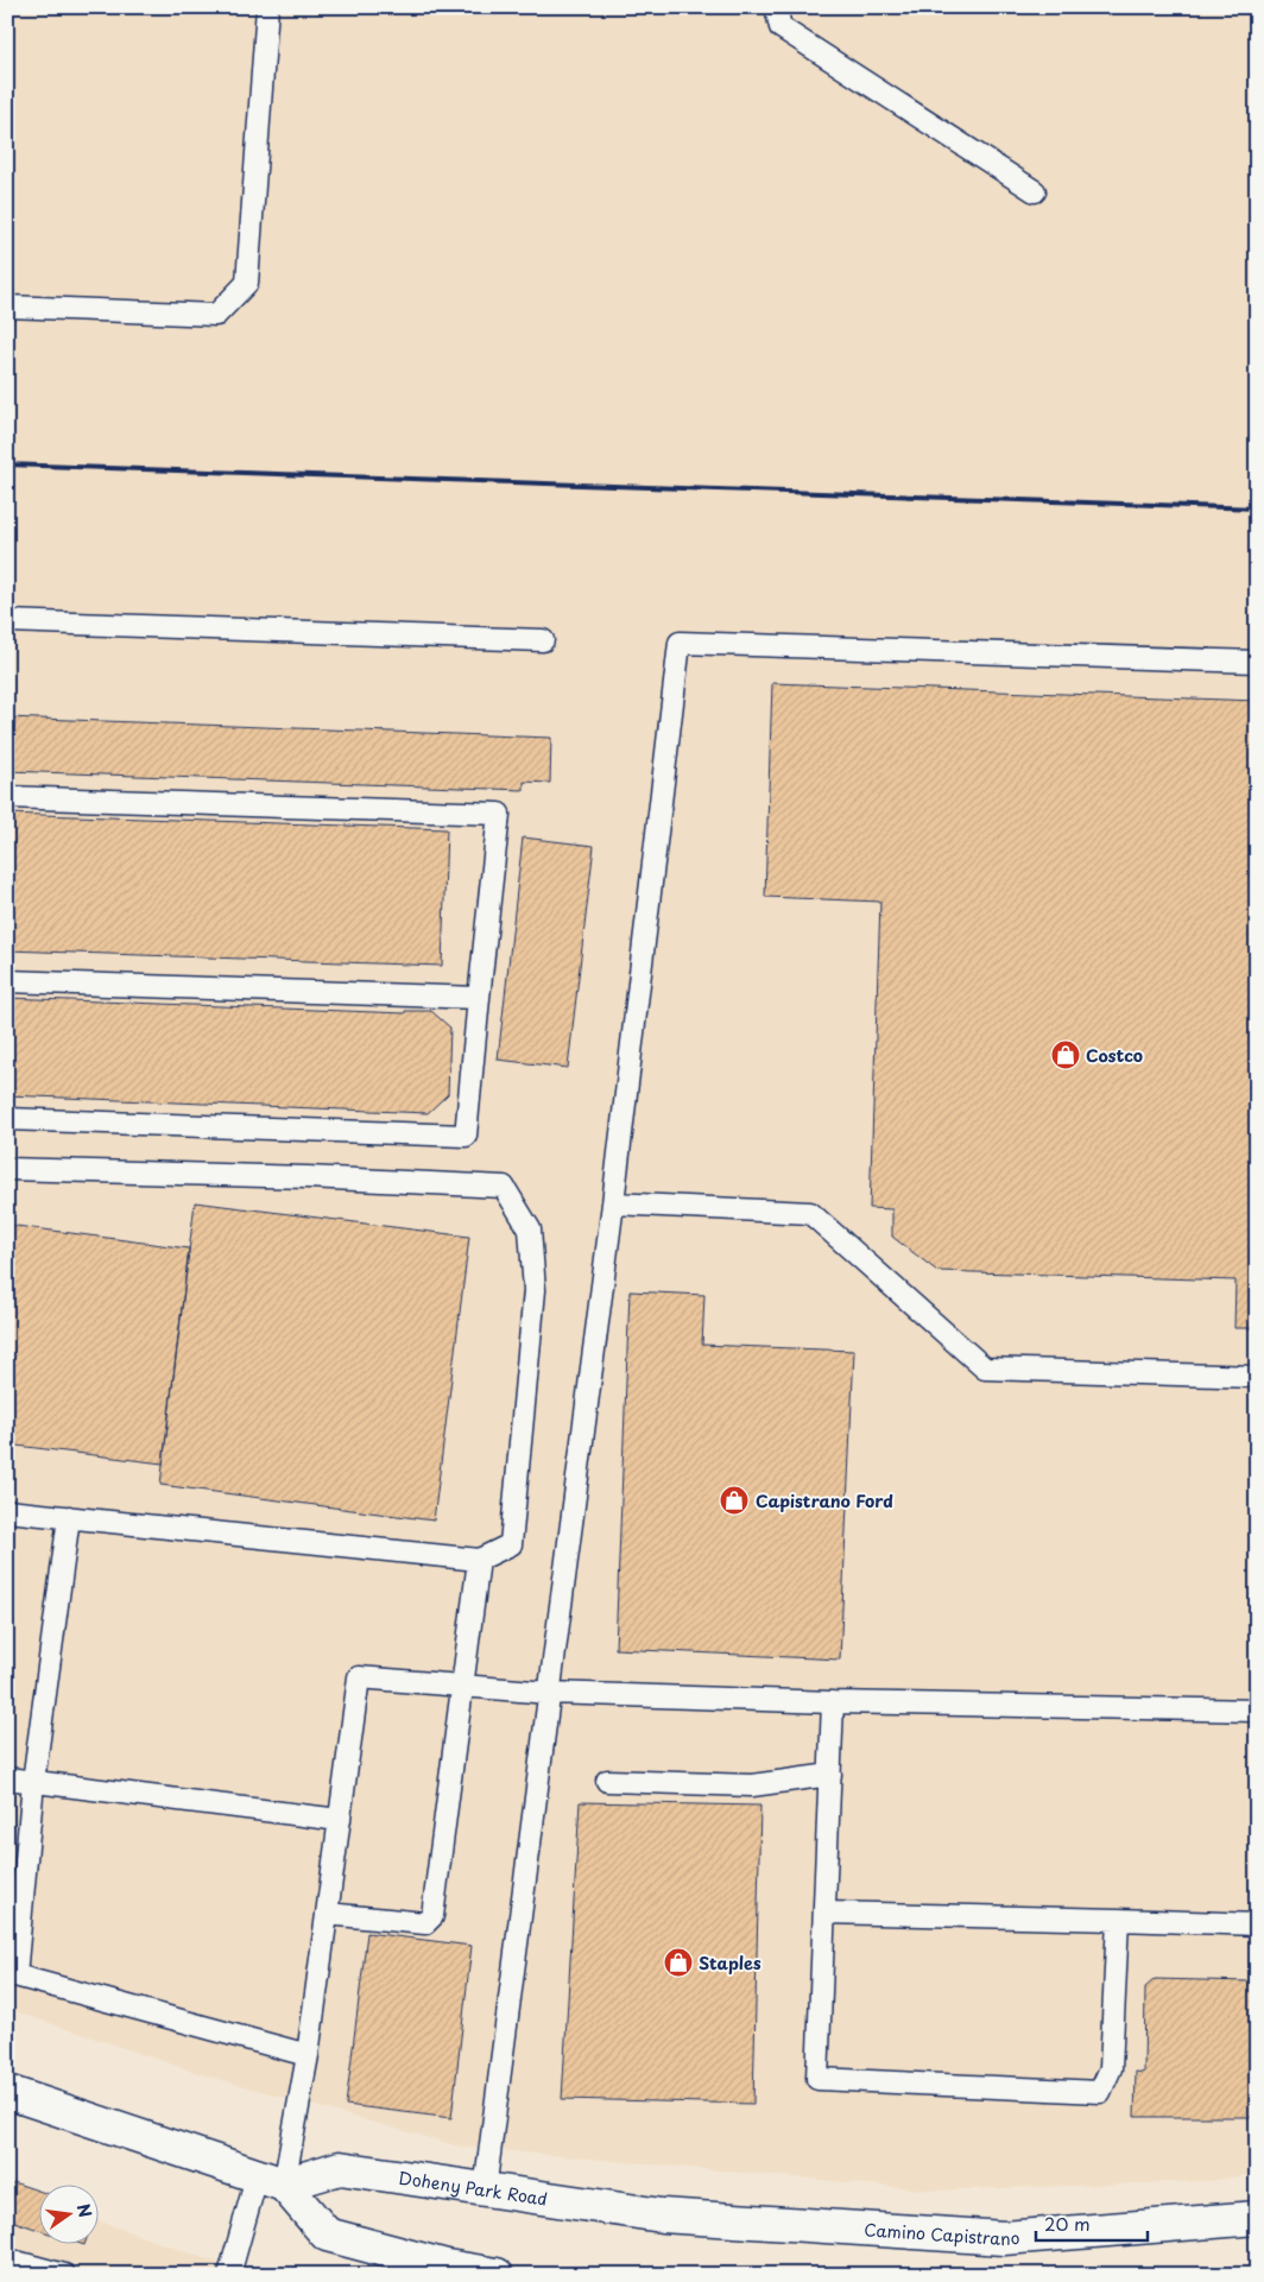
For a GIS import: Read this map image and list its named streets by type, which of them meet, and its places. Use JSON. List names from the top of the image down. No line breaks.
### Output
{"streets":{"main road":["Doheny Park Road","Camino Capistrano"]},"crossings":[["Doheny Park Road","Camino Capistrano"]],"places":{"shop":["Costco","Capistrano Ford","Staples"]},"scale_bar":"20 m","north":"right"}
